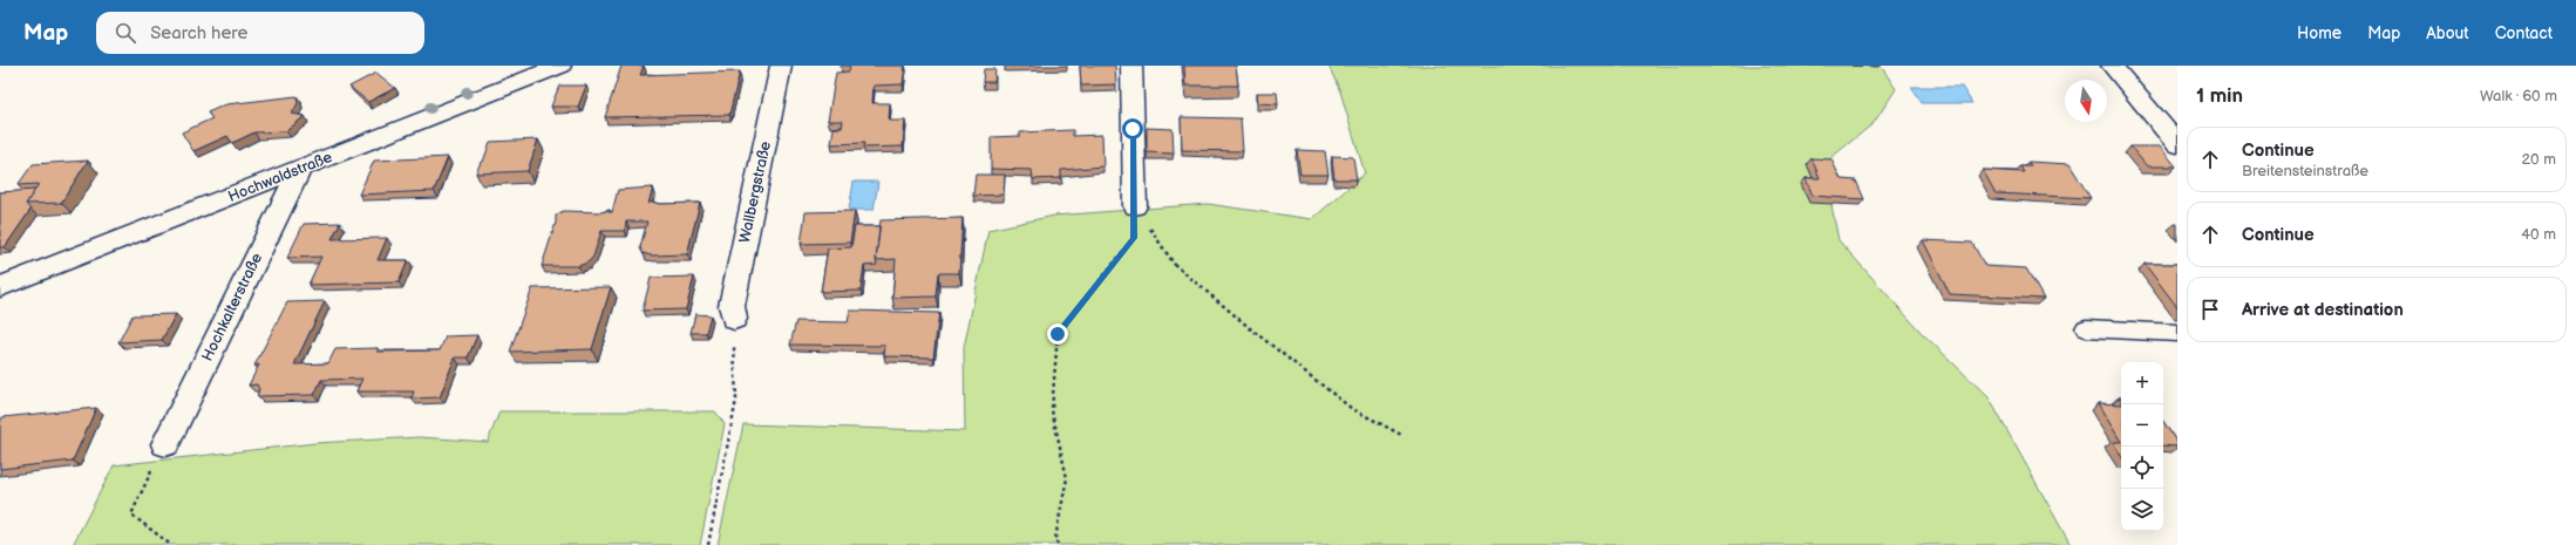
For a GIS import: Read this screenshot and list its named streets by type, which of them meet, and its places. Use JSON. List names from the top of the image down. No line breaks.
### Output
{"streets":{"street":["Hochwaldstraße","Wallbergstraße","Hochkalterstraße"]},"crossings":[["Hochwaldstraße","Hochkalterstraße"]],"north":"bottom","page":{"header":"Map","search":"Search here","nav":["Home","Map","About","Contact"],"heading":["1 min","Walk · 60 m"],"list":[["Continue","Breitensteinstraße","20 m"],["Continue","40 m"],"Arrive at destination"],"map_buttons":["+","−"]}}
